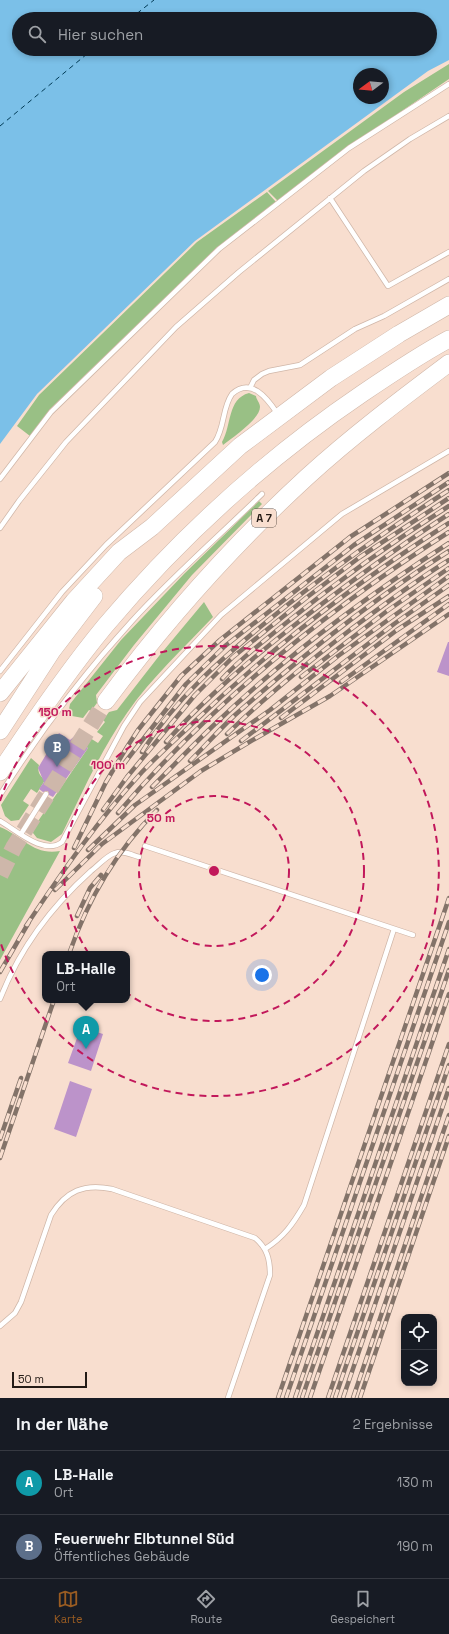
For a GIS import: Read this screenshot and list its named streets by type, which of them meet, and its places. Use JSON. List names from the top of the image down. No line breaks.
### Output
{"streets":{"highway":["A 7"]},"scale_bar":"50 m","north":"left","page":{"search":"Hier suchen","pins":["B","A"],"popup":["LB-Halle","Ort"],"scale":"50 m","heading":["In der Nähe","2 Ergebnisse"],"list":[{"mark":"A","name":"LB-Halle","note":"Ort","value":"130 m"},{"mark":"B","name":"Feuerwehr Elbtunnel Süd","note":"Öffentliches Gebäude","value":"190 m"}],"nav":["Karte","Route","Gespeichert"]},"rings":["150 m","100 m","50 m"]}
